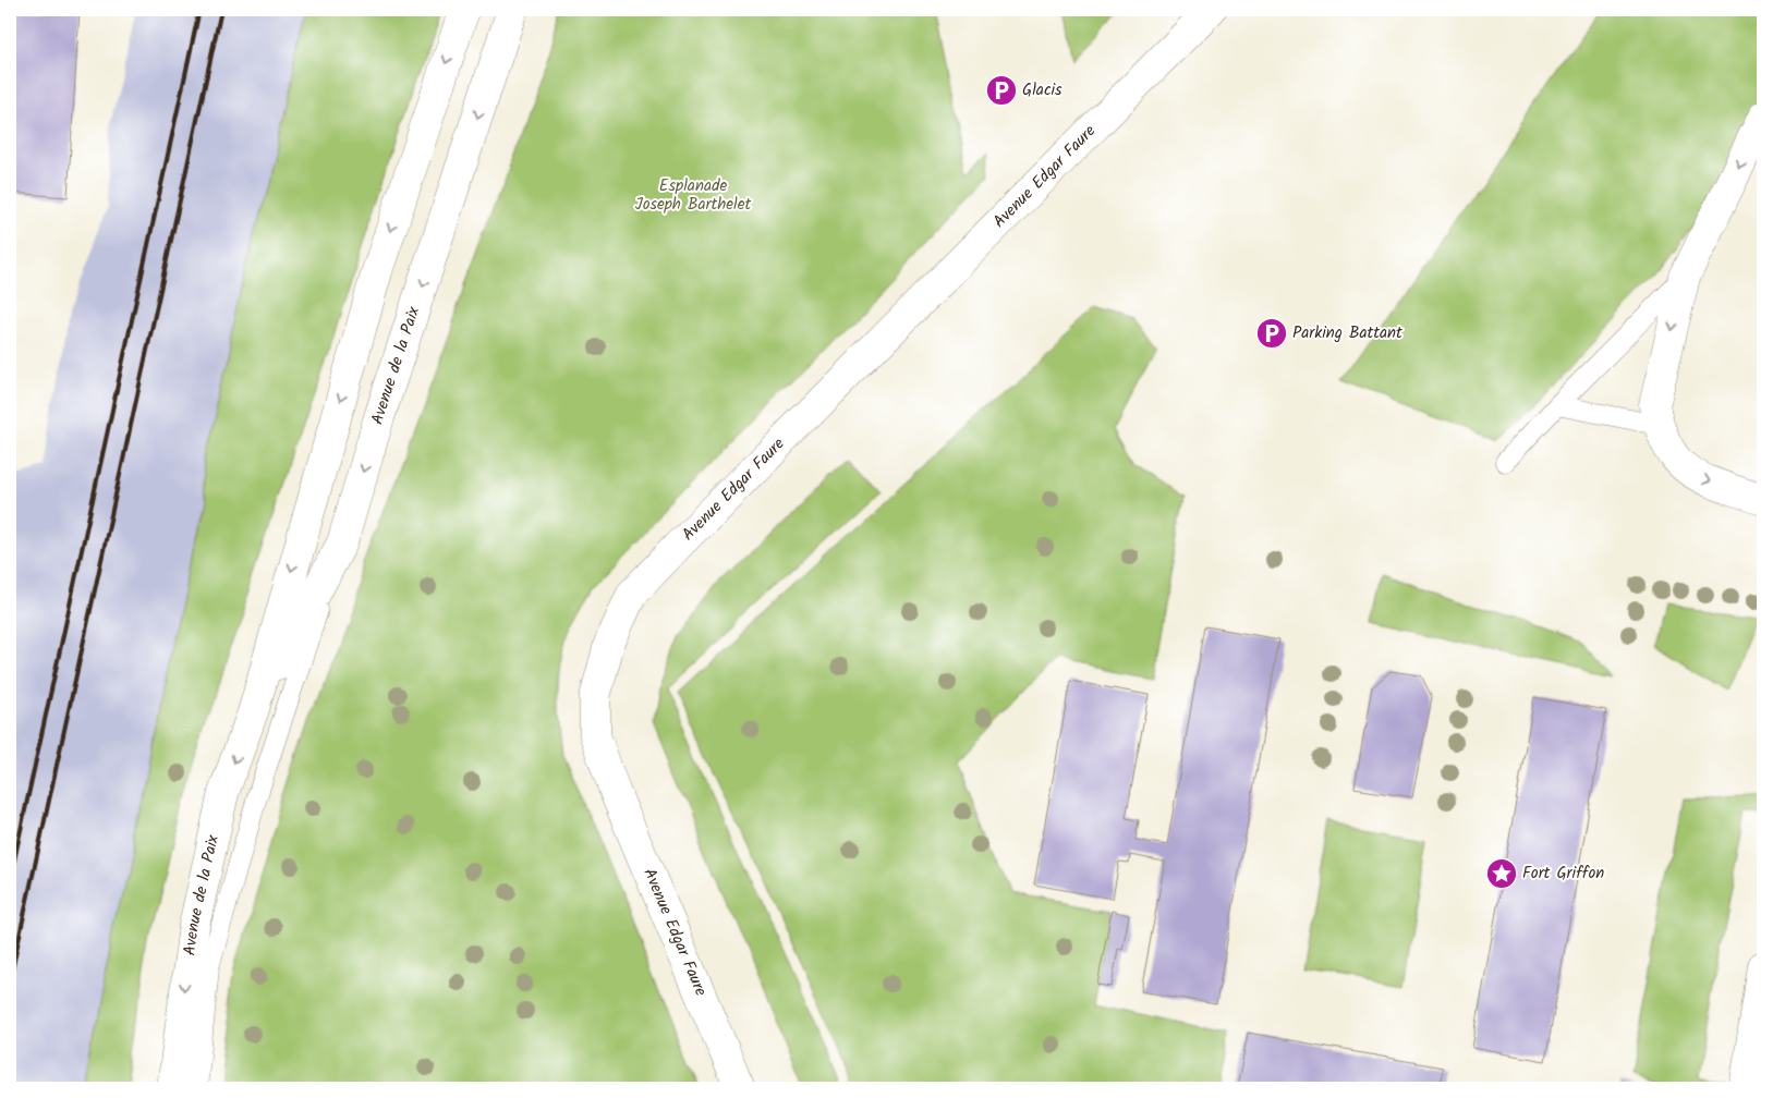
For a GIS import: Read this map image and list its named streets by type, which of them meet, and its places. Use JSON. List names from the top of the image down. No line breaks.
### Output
{"streets":{"main road":["Avenue Edgar Faure","Avenue de la Paix"]},"one_way":["Avenue de la Paix"],"parks":["Esplanade Joseph Barthelet"],"places":{"parking":["Glacis","Parking Battant"],"place":["Fort Griffon"]}}
